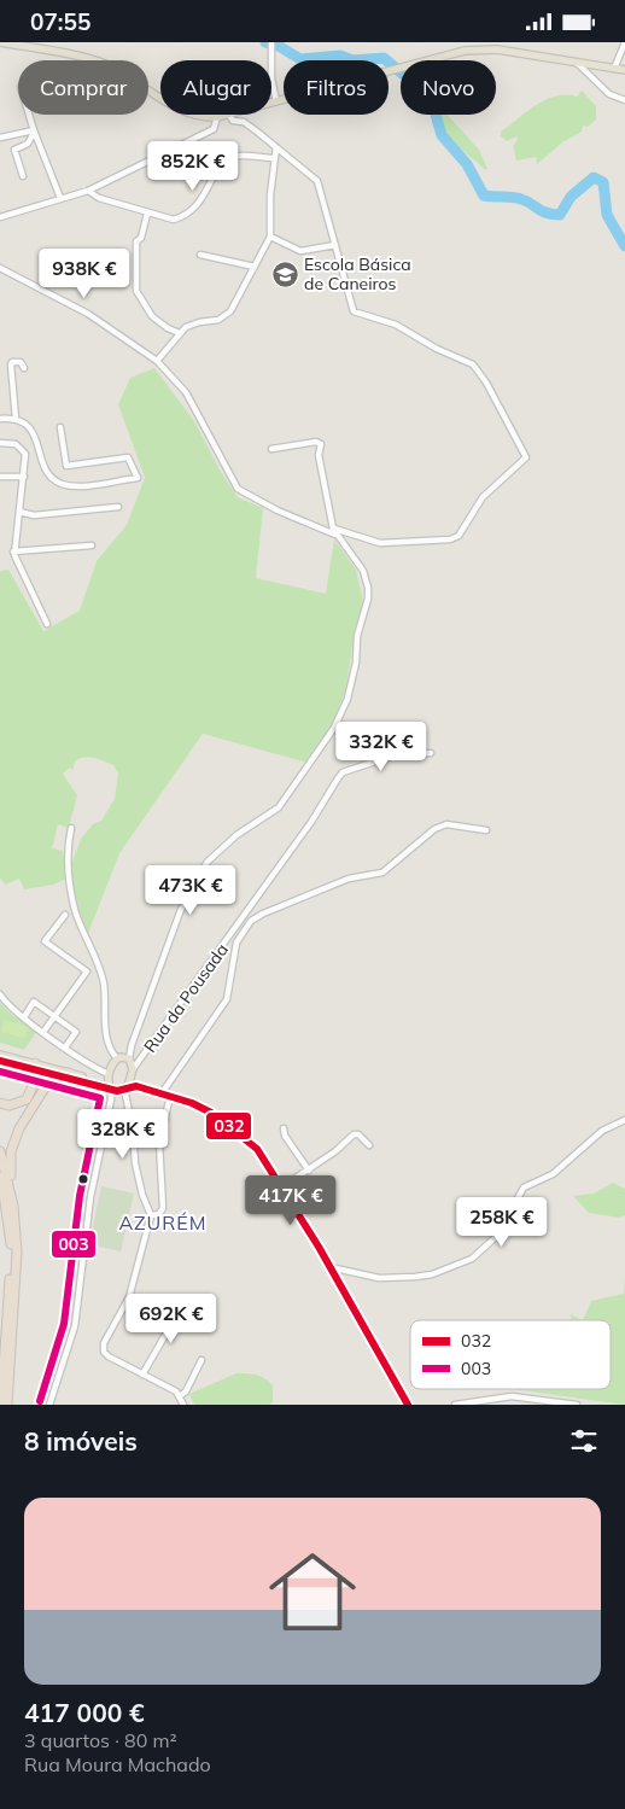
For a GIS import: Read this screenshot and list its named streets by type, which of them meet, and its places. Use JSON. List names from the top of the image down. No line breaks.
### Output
{"streets":{"street":["Rua da Pousada"]},"districts":["AZURÉM"],"places":{"school or university":["Escola Básica de Caneiros"]},"lines":["transit line 032","transit line 003"],"legend":["032","003"],"page":{"status":"07:55","chip":["Comprar","Alugar","Filtros","Novo"],"price":["852K €","938K €","332K €","473K €","328K €","417K €","258K €","692K €"],"heading":"8 imóveis","list":[{"name":"417 000 €","note":"3 quartos · 80 m² · Rua Moura Machado"}]}}
